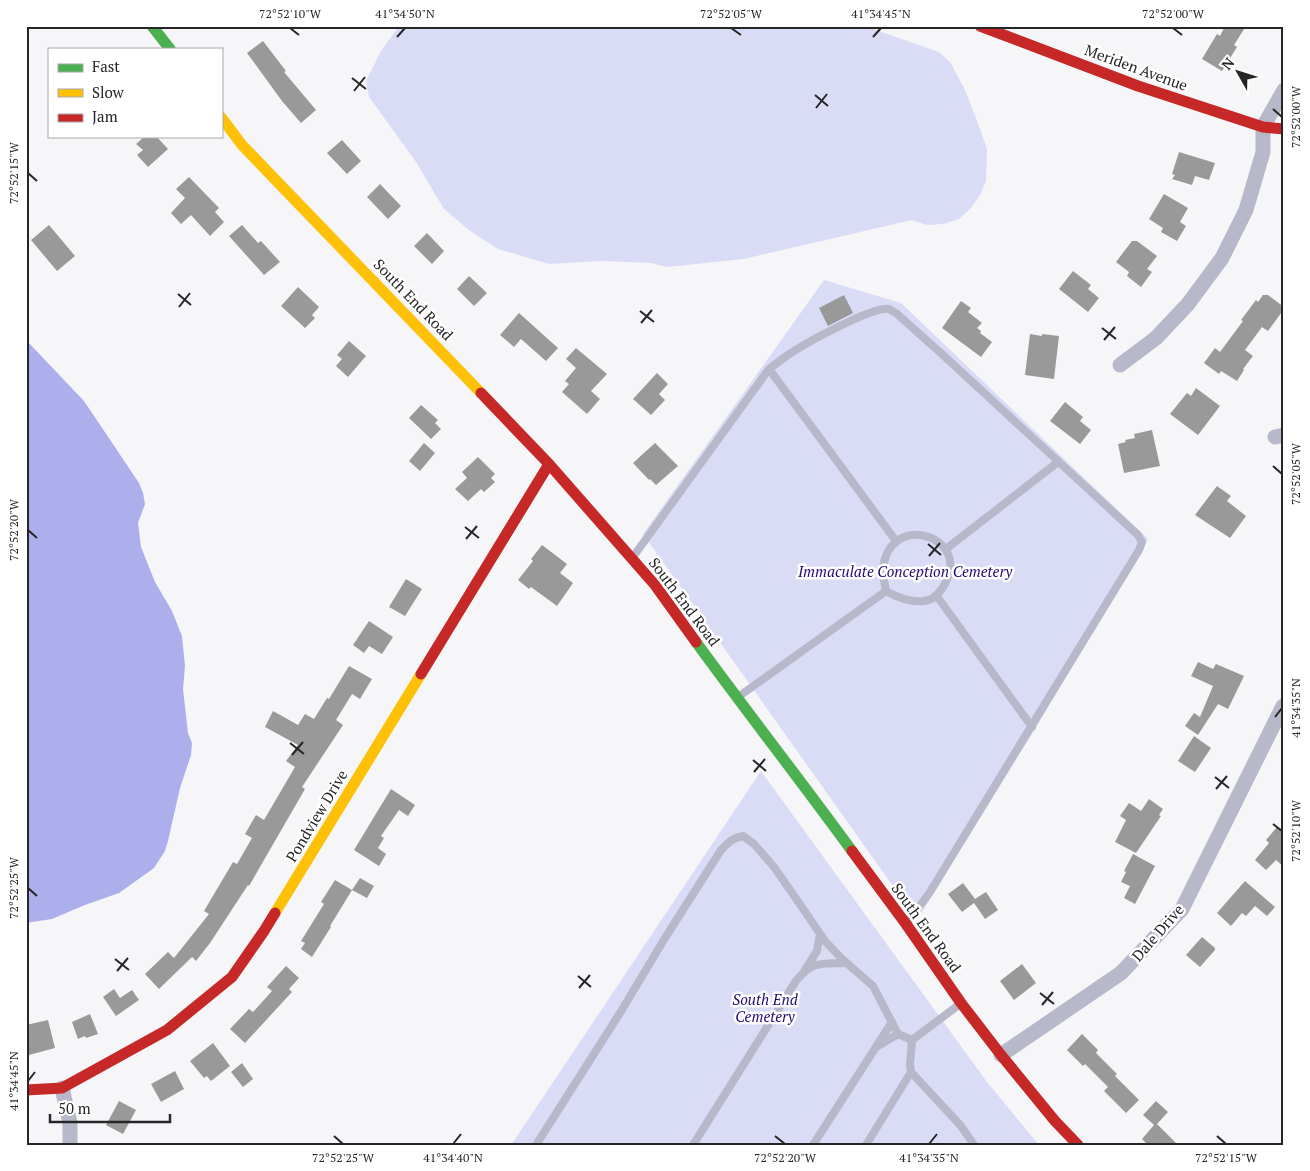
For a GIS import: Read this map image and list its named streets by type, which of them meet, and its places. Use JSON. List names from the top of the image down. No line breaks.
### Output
{"streets":{"street":["Meriden Avenue","South End Road","Pondview Drive","Dale Drive"]},"crossings":[["South End Road","Pondview Drive"],["South End Road","Dale Drive"]],"parks":["Immaculate Conception Cemetery","South End Cemetery"],"legend":["Fast","Slow","Jam"],"scale_bar":"50 m","north":"top left","coordinates":["72°52'10\"W","41°34'50\"N","72°52'05\"W","41°34'45\"N","72°52'00\"W","72°52'15\"W","72°52'20\"W","41°34'35\"N","72°52'25\"W","41°34'40\"N"]}
